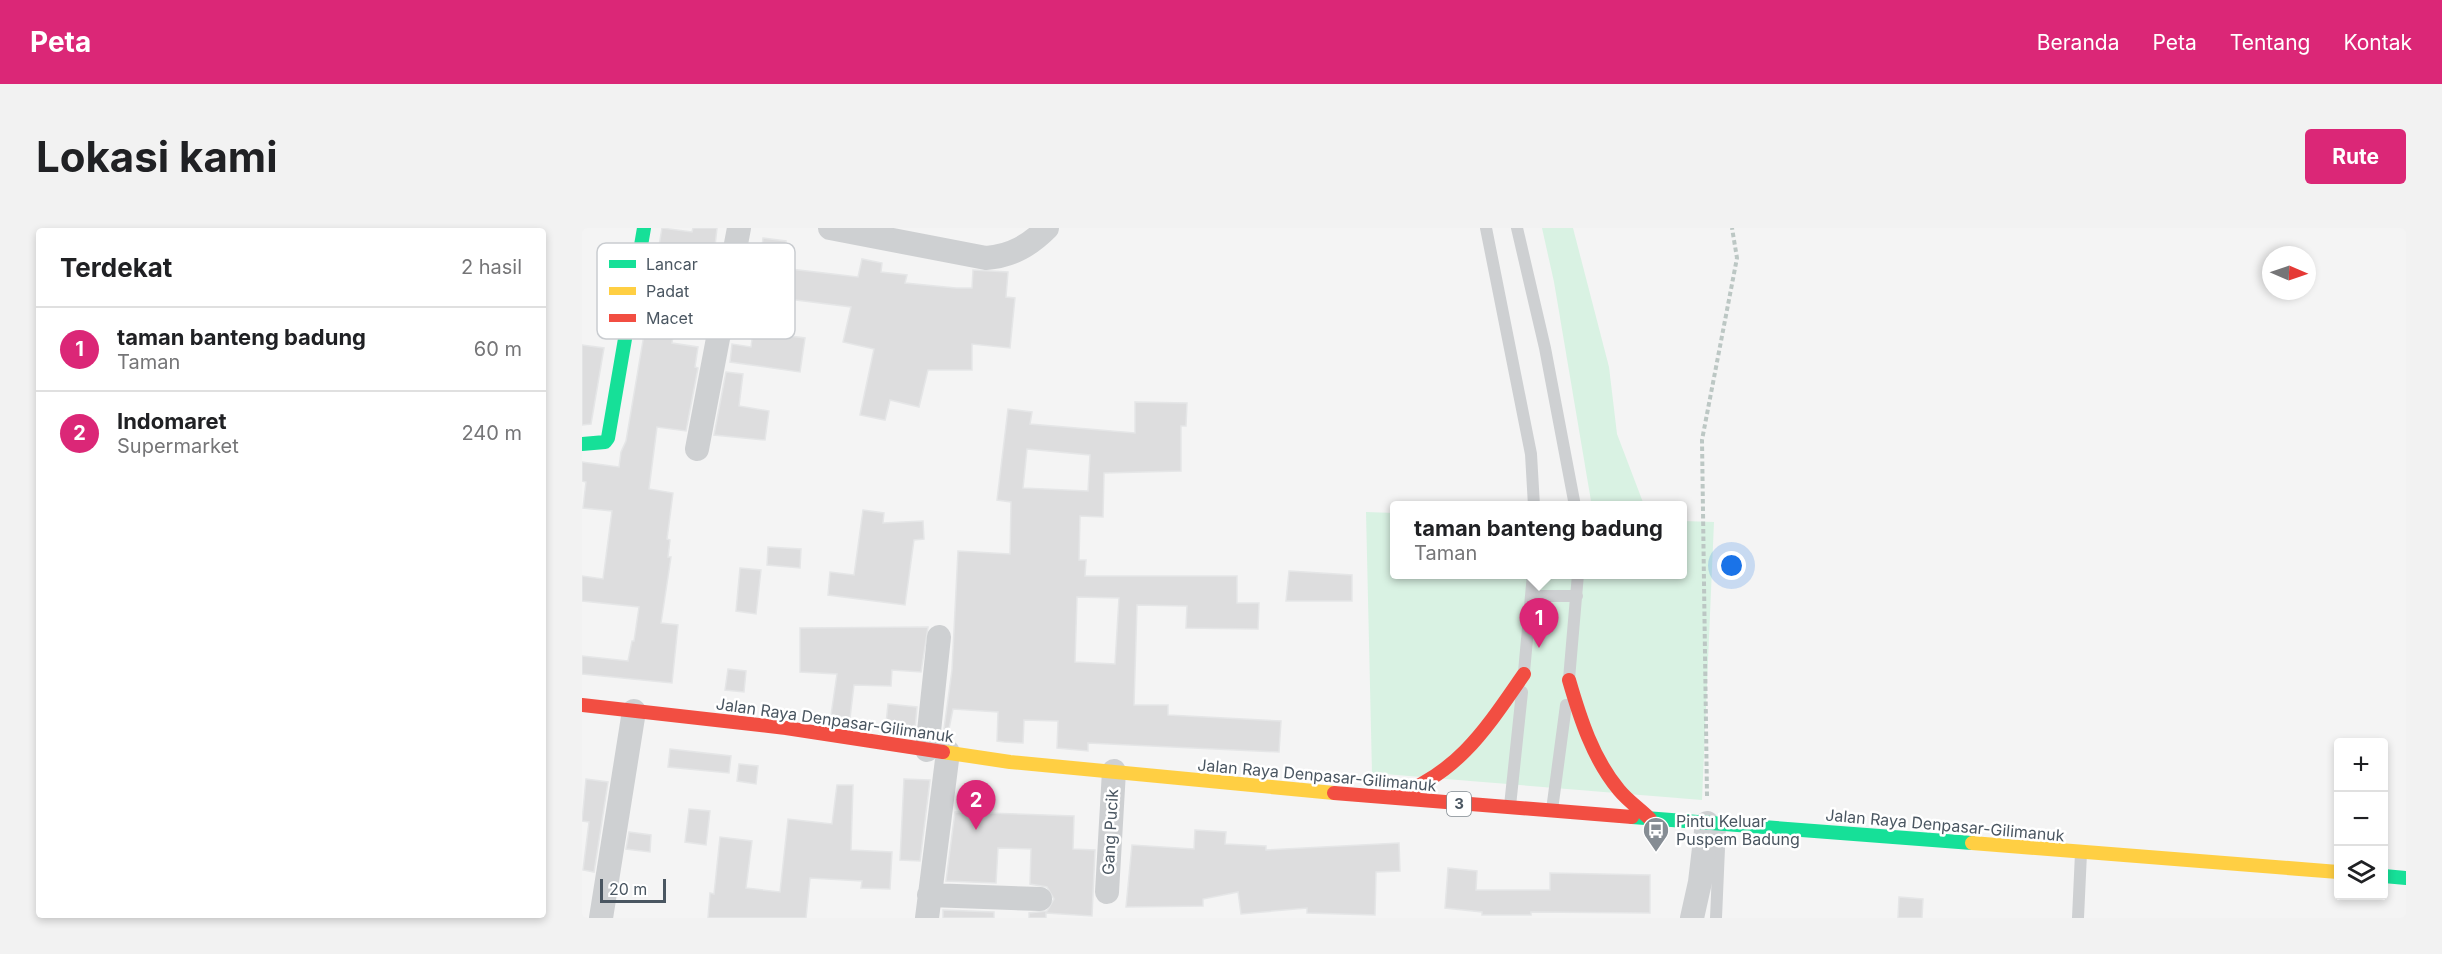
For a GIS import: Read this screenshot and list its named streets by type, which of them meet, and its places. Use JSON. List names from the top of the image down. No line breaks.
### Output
{"streets":{"main road":["Jalan Raya Denpasar-Gilimanuk","3"],"street":["Gang Pucik"]},"crossings":[["Jalan Raya Denpasar-Gilimanuk","Gang Pucik"]],"places":{"bus stop":["Pintu Keluar Puspem Badung"]},"legend":["Lancar","Padat","Macet"],"scale_bar":"20 m","north":"right","page":{"header":"Peta","nav":["Beranda","Peta","Tentang","Kontak"],"buttons":"Rute","title":"Lokasi kami","heading":["Terdekat","2 hasil"],"list":[{"mark":"1","name":"taman banteng badung","note":"Taman","value":"60 m"},{"mark":"2","name":"Indomaret","note":"Supermarket","value":"240 m"}],"popup":["taman banteng badung","Taman"],"pins":["1","2"],"map_buttons":["+","−"],"scale":"20 m"}}
